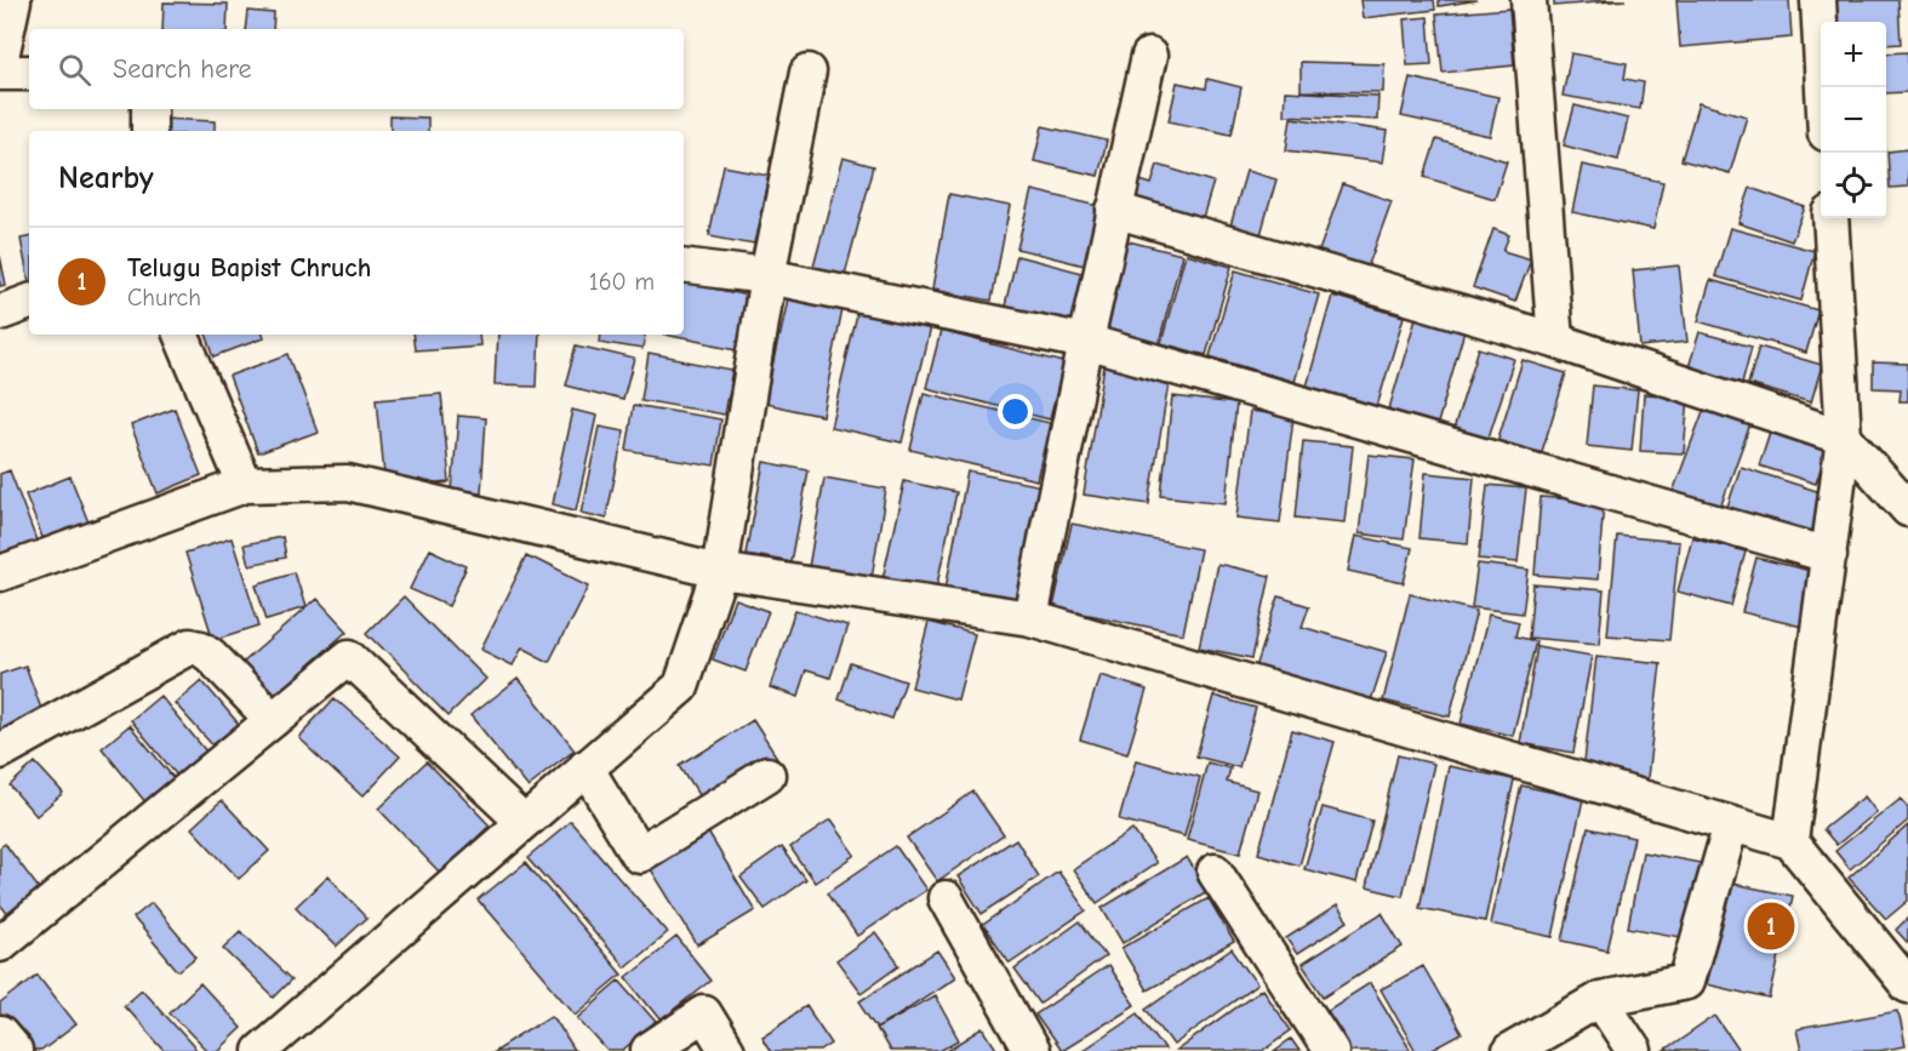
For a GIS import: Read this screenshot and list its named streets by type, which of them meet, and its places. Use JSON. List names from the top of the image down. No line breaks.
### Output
{"page":{"map_buttons":["+","−"],"search":"Search here","heading":"Nearby","list":[{"mark":"1","name":"Telugu Bapist Chruch","note":"Church","value":"160 m"}],"pins":"1"}}
